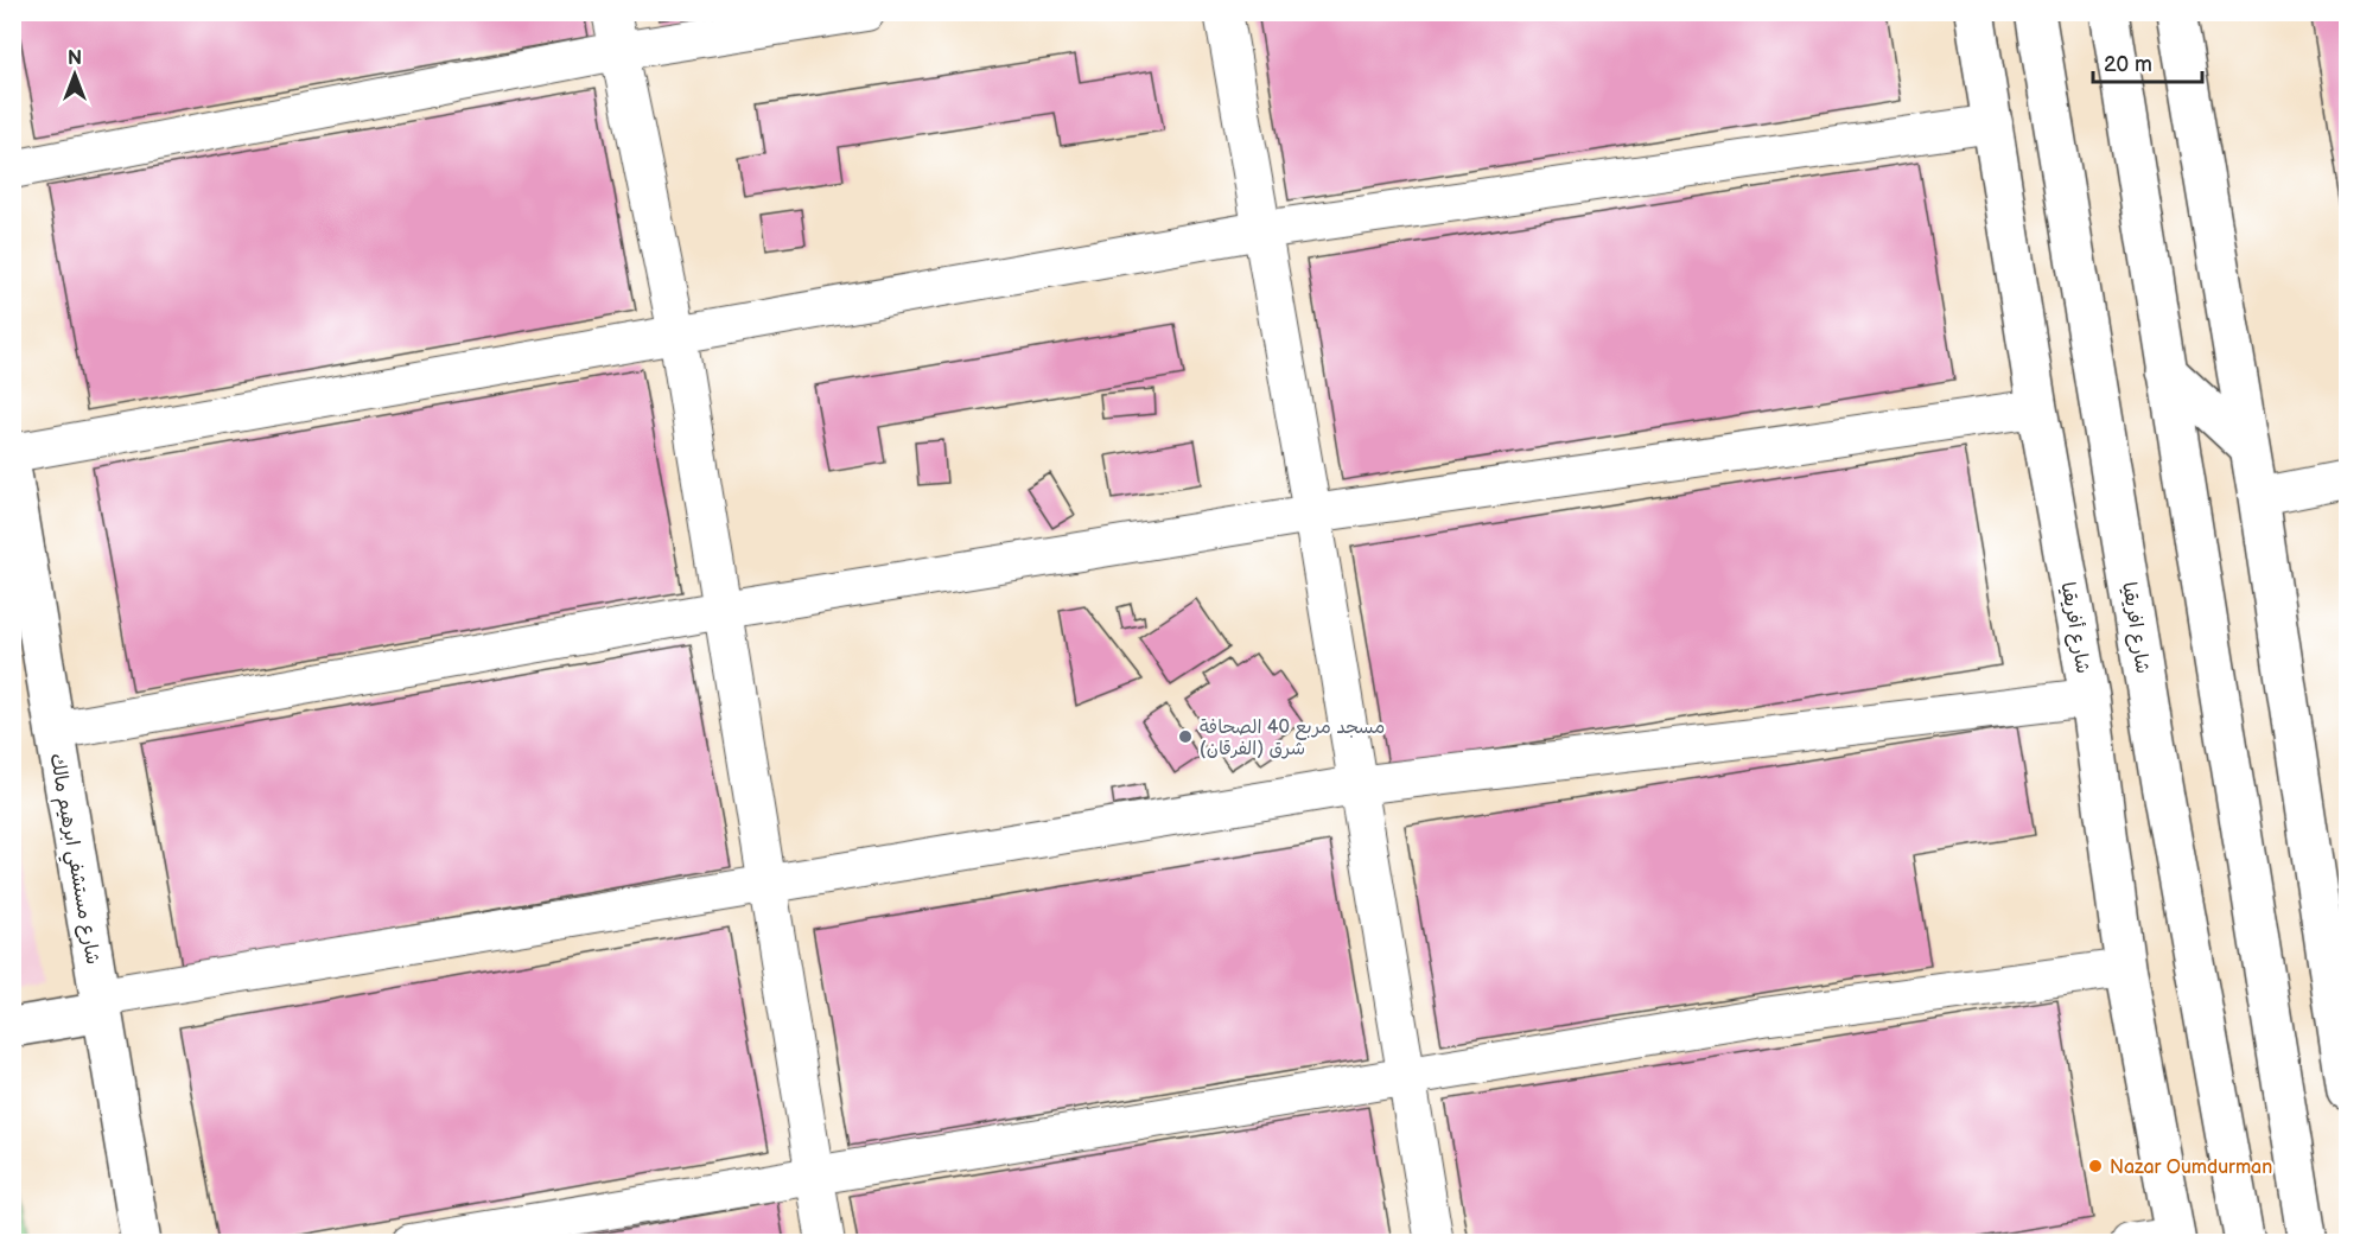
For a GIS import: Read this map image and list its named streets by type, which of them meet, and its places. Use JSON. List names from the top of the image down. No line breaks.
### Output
{"streets":{"main road":["شارع أفريقيا","شارع افريقيا","شارع مستشفي ابرهيم مالك"]},"places":["مسجد مربع 40 الصحافة شرق (الفرقان)","Nazar Oumdurman"],"scale_bar":"20 m","north":"top"}
